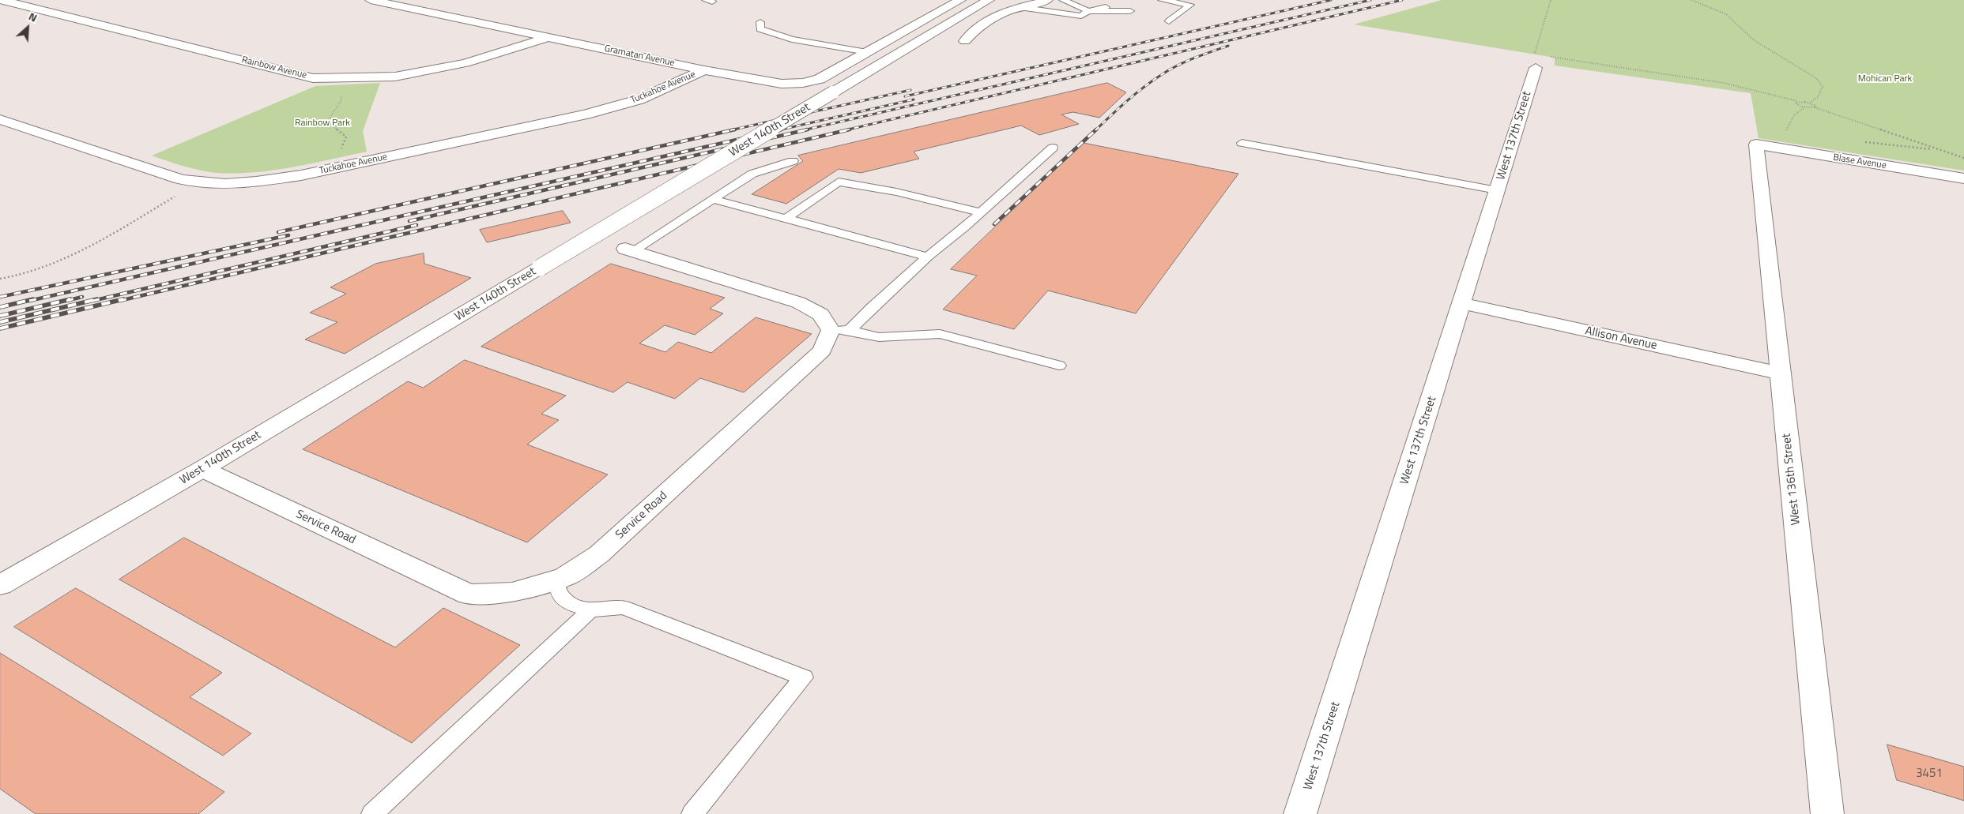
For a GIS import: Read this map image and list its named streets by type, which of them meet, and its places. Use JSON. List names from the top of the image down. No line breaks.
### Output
{"streets":{"street":["Gramatan Avenue","Rainbow Avenue","Tuckahoe Avenue","West 140th Street","West 137th Street","Blase Avenue","Allison Avenue","West 136th Street","Service Road"]},"crossings":[["Gramatan Avenue","Rainbow Avenue"],["Gramatan Avenue","Tuckahoe Avenue"],["West 140th Street","Service Road"],["West 137th Street","Allison Avenue"],["Blase Avenue","West 136th Street"],["Allison Avenue","West 136th Street"]],"parks":["Mohican Park","Rainbow Park"],"house_numbers":["3451"],"north":"top right"}
